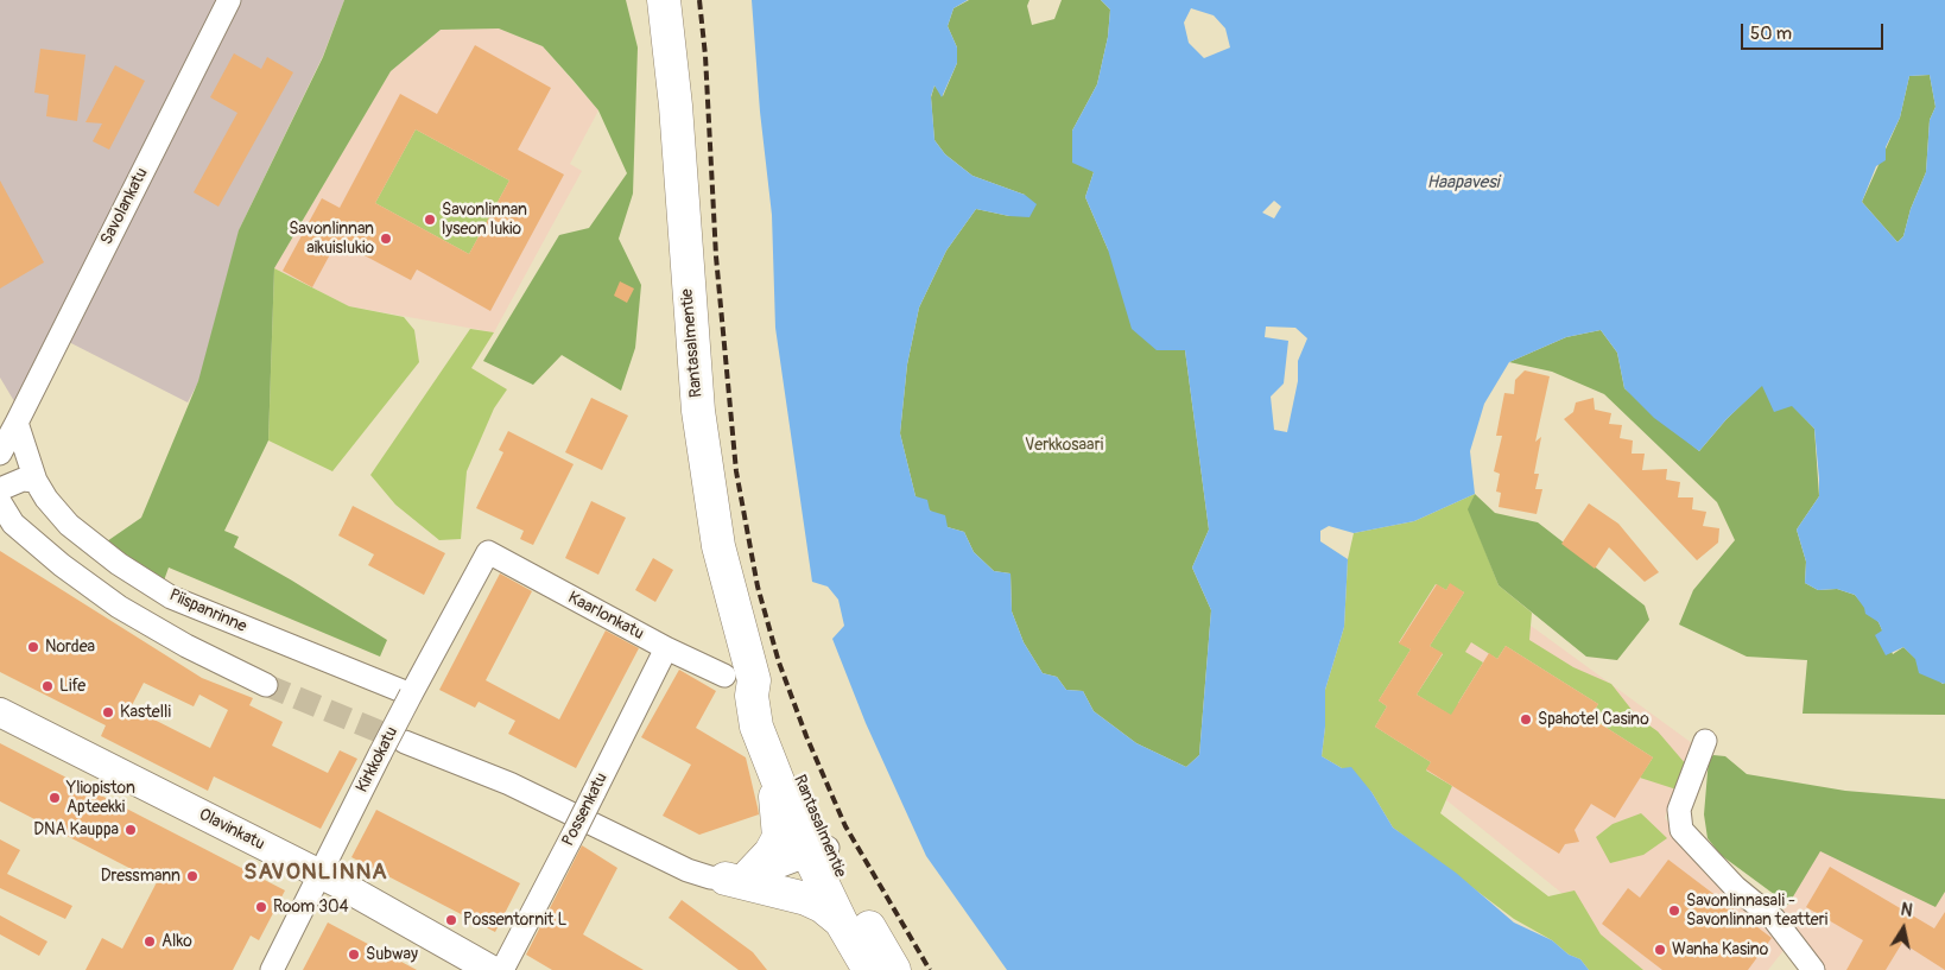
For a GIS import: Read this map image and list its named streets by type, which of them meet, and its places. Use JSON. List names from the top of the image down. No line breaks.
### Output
{"streets":{"highway":["Rantasalmentie"],"main road":["Olavinkatu"],"street":["Savolankatu","Piispanrinne","Kaarlonkatu","Kirkkokatu","Possenkatu"]},"crossings":[["Savolankatu","Piispanrinne"],["Rantasalmentie","Kaarlonkatu"],["Piispanrinne","Kirkkokatu"],["Kaarlonkatu","Kirkkokatu"],["Kaarlonkatu","Possenkatu"],["Kirkkokatu","Olavinkatu"]],"districts":["SAVONLINNA"],"water":["Haapavesi"],"parks":["Verkkosaari"],"places":["Savonlinnan lyseon lukio","Savonlinnan aikuislukio","Nordea","Life","Kastelli","Spahotel Casino","Yliopiston Apteekki","DNA Kauppa","Dressmann","Room 304","Savonlinnasali - Savonlinnan teatteri","Possentornit L","Alko","Wanha Kasino","Subway"],"scale_bar":"50 m","north":"top"}
